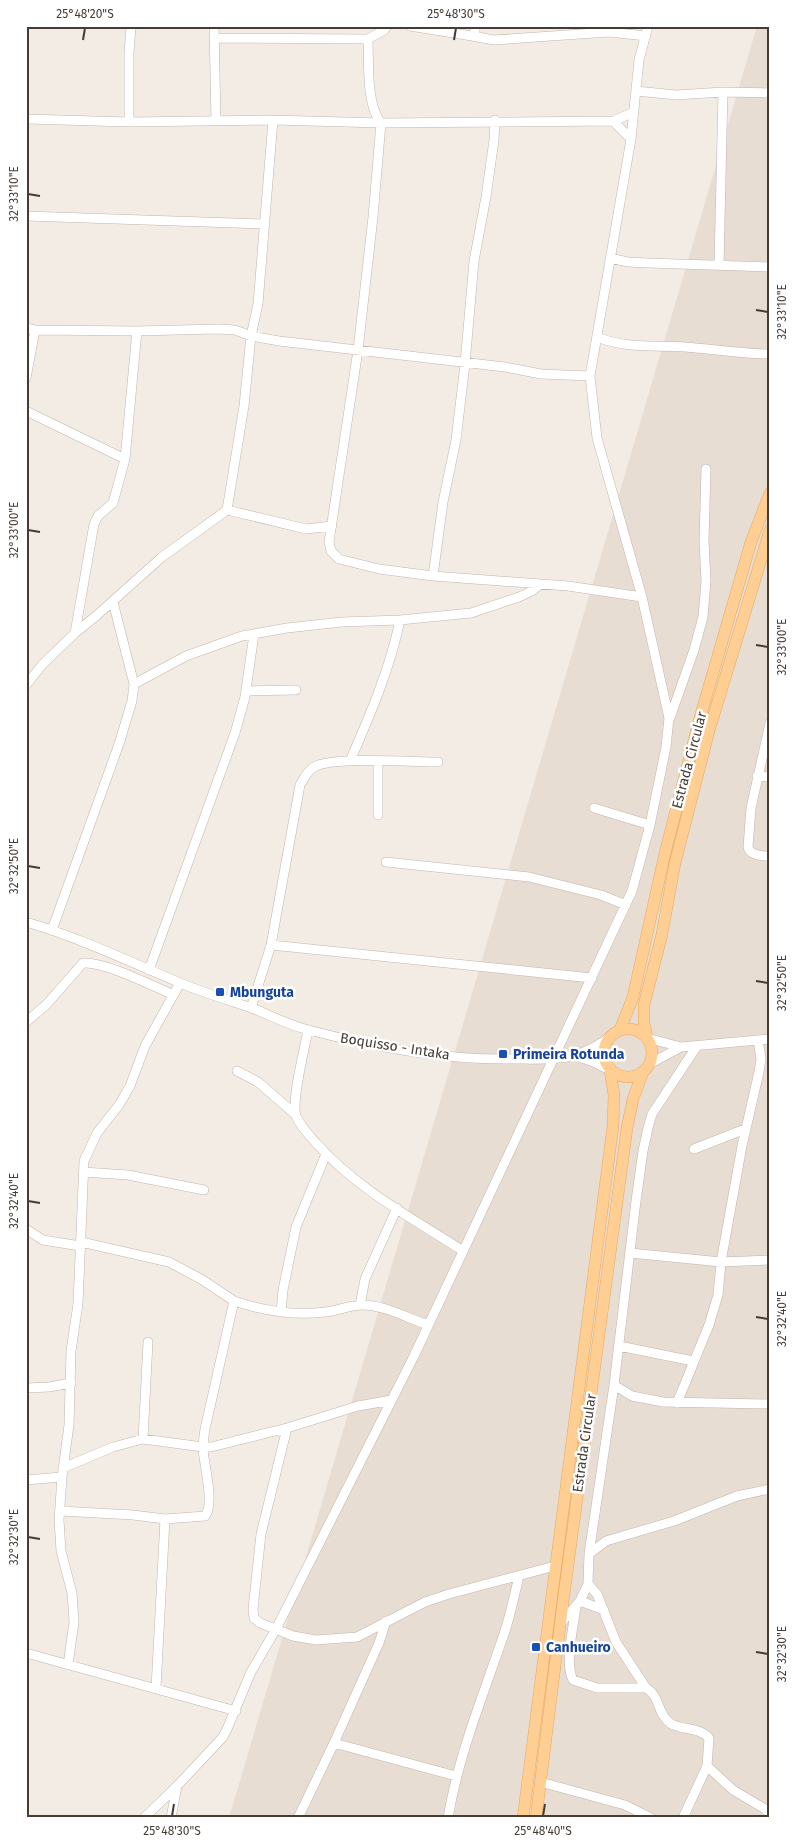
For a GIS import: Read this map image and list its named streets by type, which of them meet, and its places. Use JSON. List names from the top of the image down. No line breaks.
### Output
{"streets":{"main road":["Estrada Circular"],"street":["Boquisso - Intaka"]},"places":{"transit":["Mbunguta","Primeira Rotunda","Canhueiro"]},"coordinates":["25°48'20\"S","25°48'30\"S","32°33'10\"E","32°33'00\"E","32°32'50\"E","32°32'40\"E","32°32'30\"E","25°48'40\"S"]}
